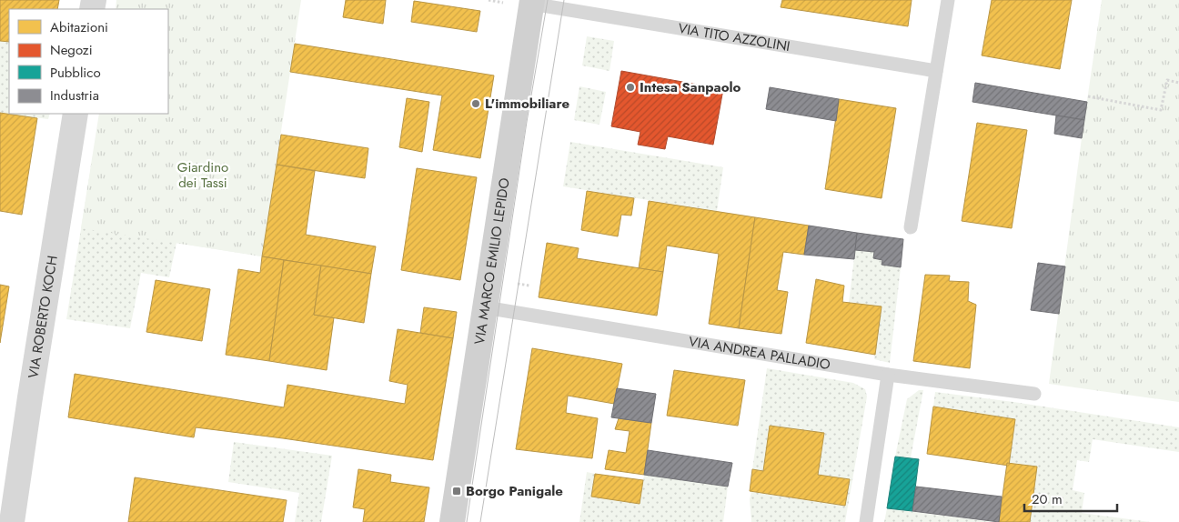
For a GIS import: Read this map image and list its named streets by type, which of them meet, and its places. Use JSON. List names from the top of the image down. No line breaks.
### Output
{"streets":{"main road":["VIA MARCO EMILIO LEPIDO"],"street":["VIA ROBERTO KOCH"],"lane":["VIA TITO AZZOLINI","VIA ANDREA PALLADIO"]},"crossings":[["VIA TITO AZZOLINI","VIA MARCO EMILIO LEPIDO"],["VIA MARCO EMILIO LEPIDO","VIA ANDREA PALLADIO"]],"parks":["Giardino dei Tassi"],"places":{"other":["Intesa Sanpaolo","L'immobiliare"],"transit":["Borgo Panigale"]},"legend":["Abitazioni","Negozi","Pubblico","Industria"],"scale_bar":"20 m"}
